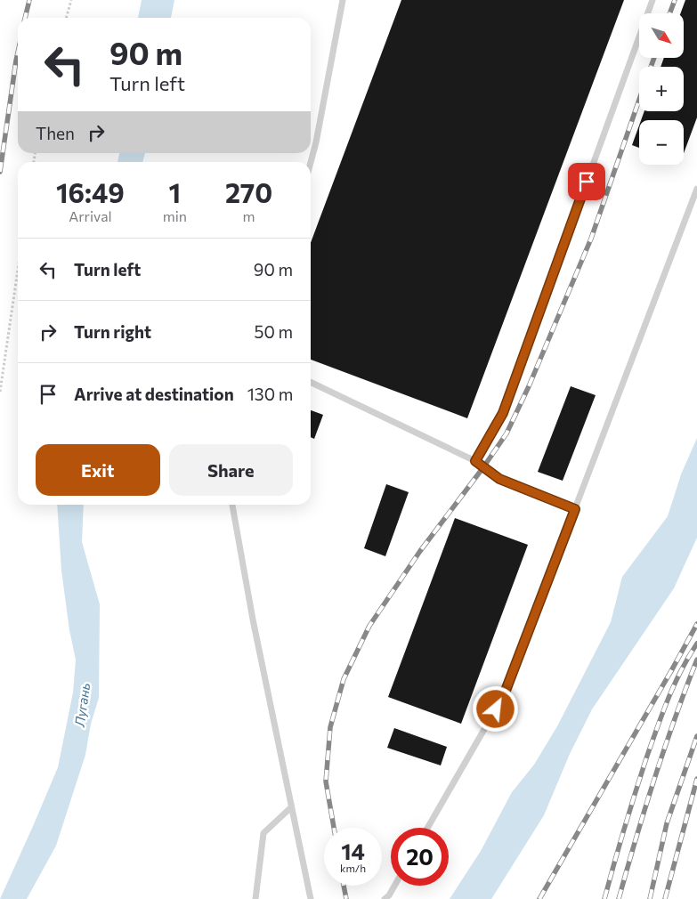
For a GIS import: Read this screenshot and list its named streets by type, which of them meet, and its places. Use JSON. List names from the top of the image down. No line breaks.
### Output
{"water":["Лугань"],"north":"bottom right","page":{"map_buttons":["+","−"],"turn":["90 m","Turn left"],"then":"Then","eta":["16:49","Arrival","1","min","270","m"],"list":[{"name":"Turn left","value":"90 m"},{"name":"Turn right","value":"50 m"},{"name":"Arrive at destination","value":"130 m"}],"buttons":["Exit","Share"],"speed":"14 km/h","limit":"20"}}
